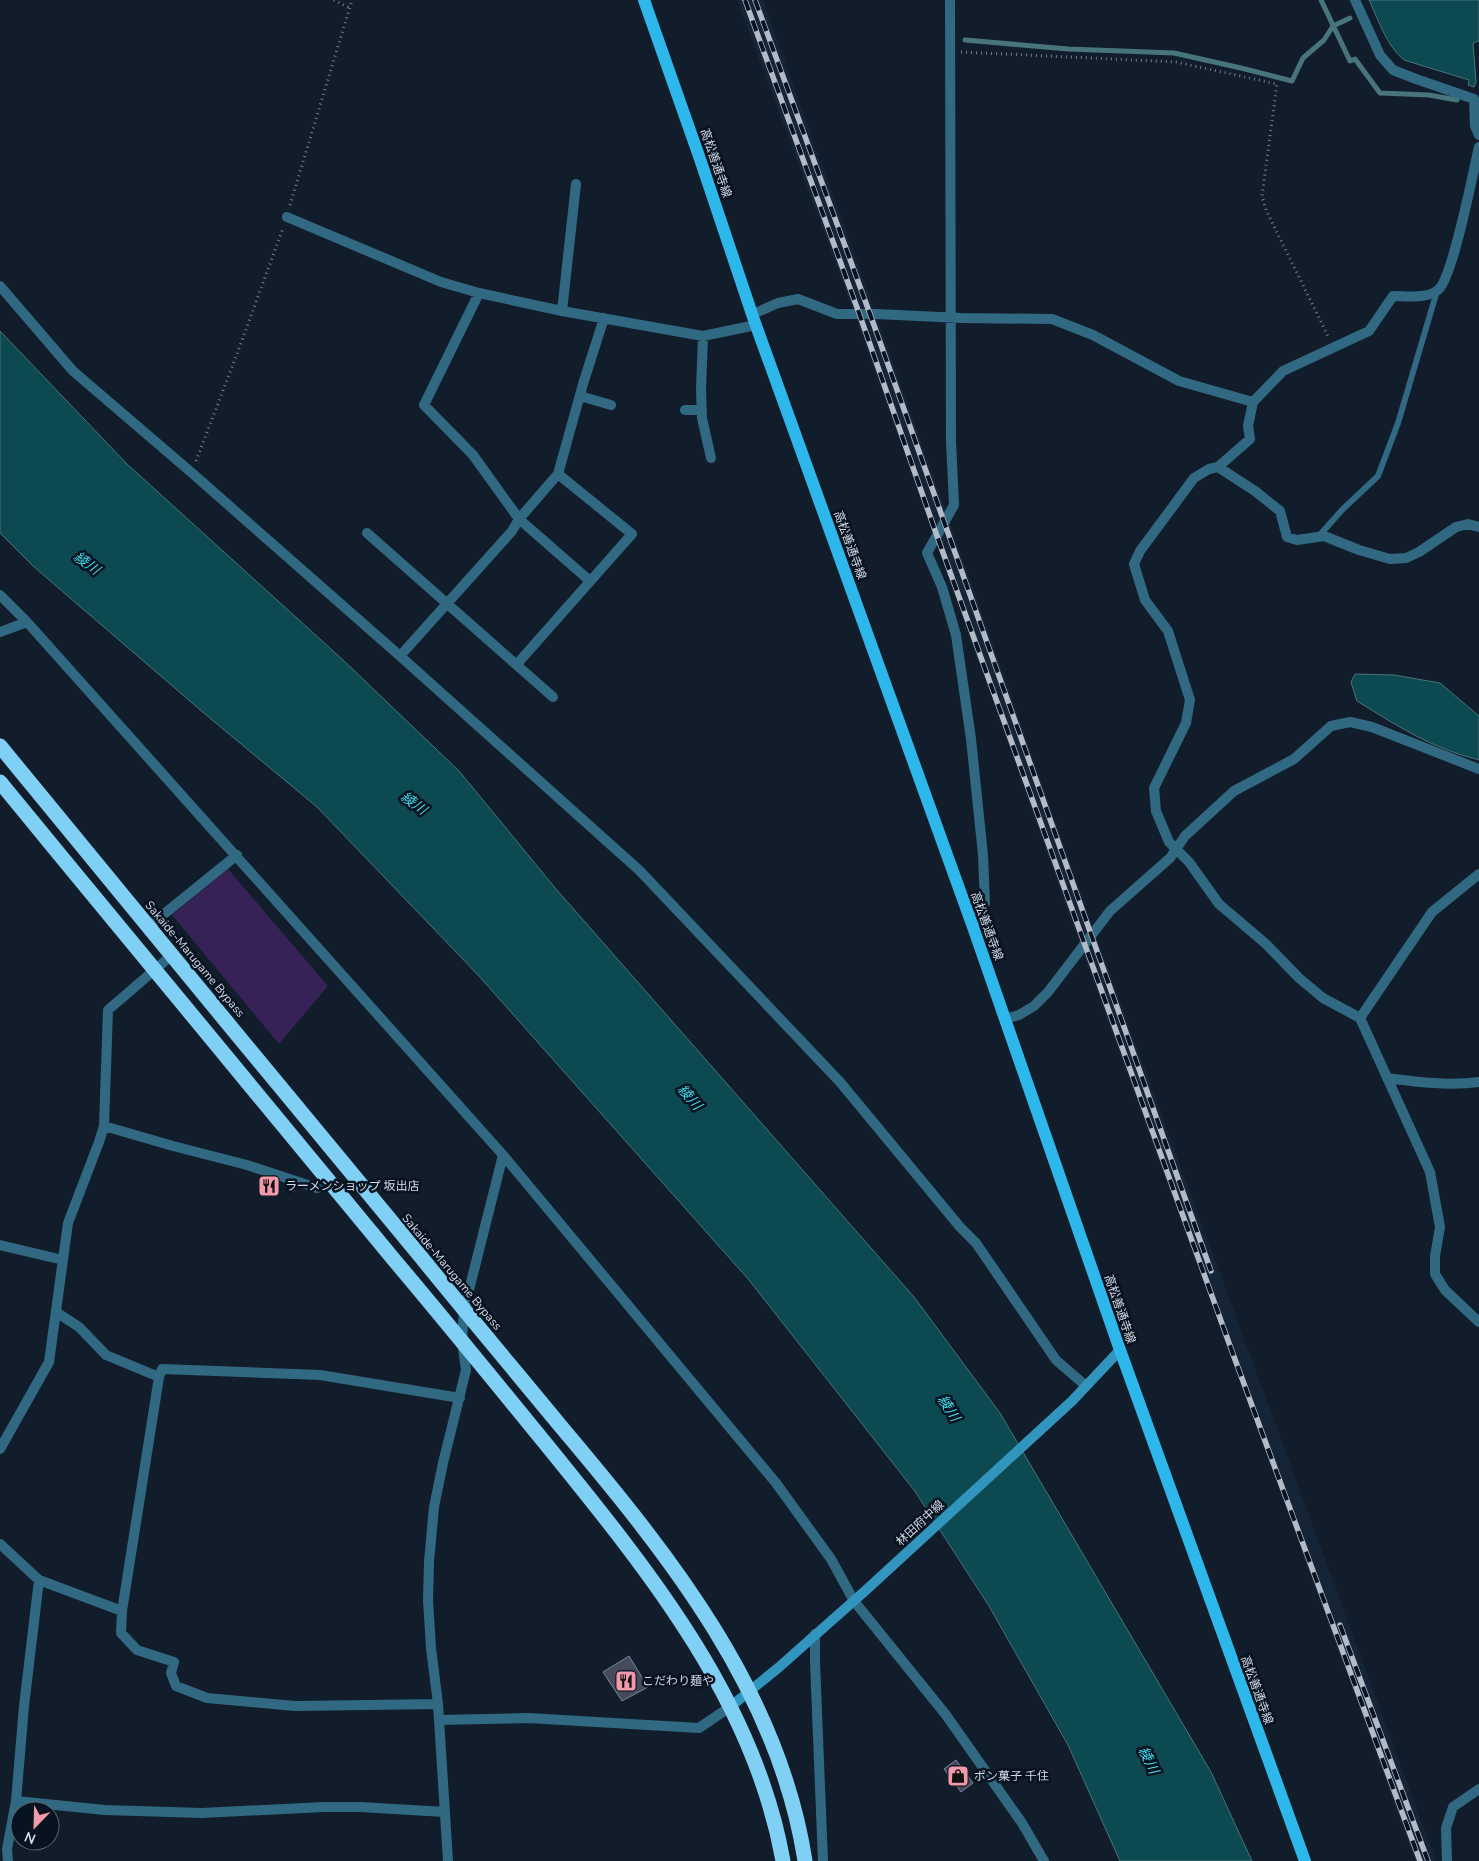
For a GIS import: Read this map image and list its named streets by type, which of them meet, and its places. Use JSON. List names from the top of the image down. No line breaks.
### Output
{"streets":{"highway":["Sakaide-Marugame Bypass"],"main road":["高松善通寺線","林田府中線"]},"crossings":[["高松善通寺線","林田府中線"],["Sakaide-Marugame Bypass","林田府中線"]],"water":["綾川"],"places":{"restaurant":["ラーメンショップ 坂出店","こだわり麺や"],"shop":["ポン菓子 千住"]},"north":"bottom left"}
